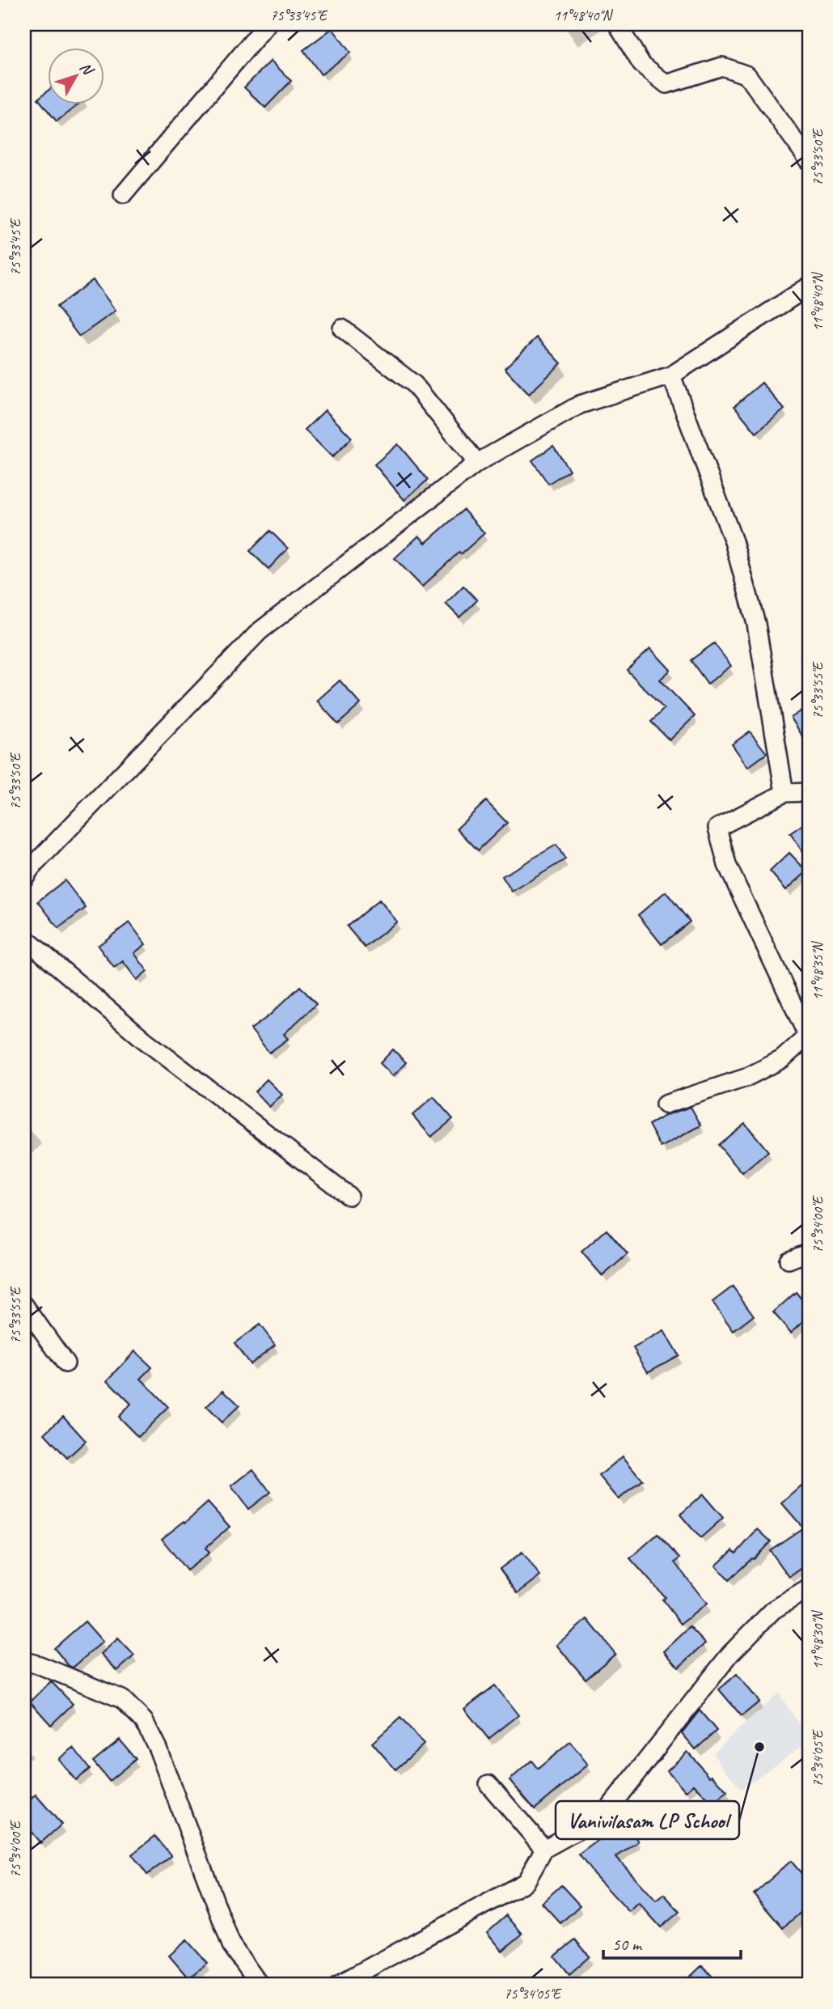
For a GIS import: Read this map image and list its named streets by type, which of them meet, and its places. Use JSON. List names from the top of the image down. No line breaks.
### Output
{"places":["Vanivilasam LP School"],"scale_bar":"50 m","north":"top right","coordinates":["75°33'45\"E","11°48'40\"N","75°33'50\"E","75°33'55\"E","11°48'35\"N","75°34'00\"E","11°48'30\"N","75°34'05\"E"]}
